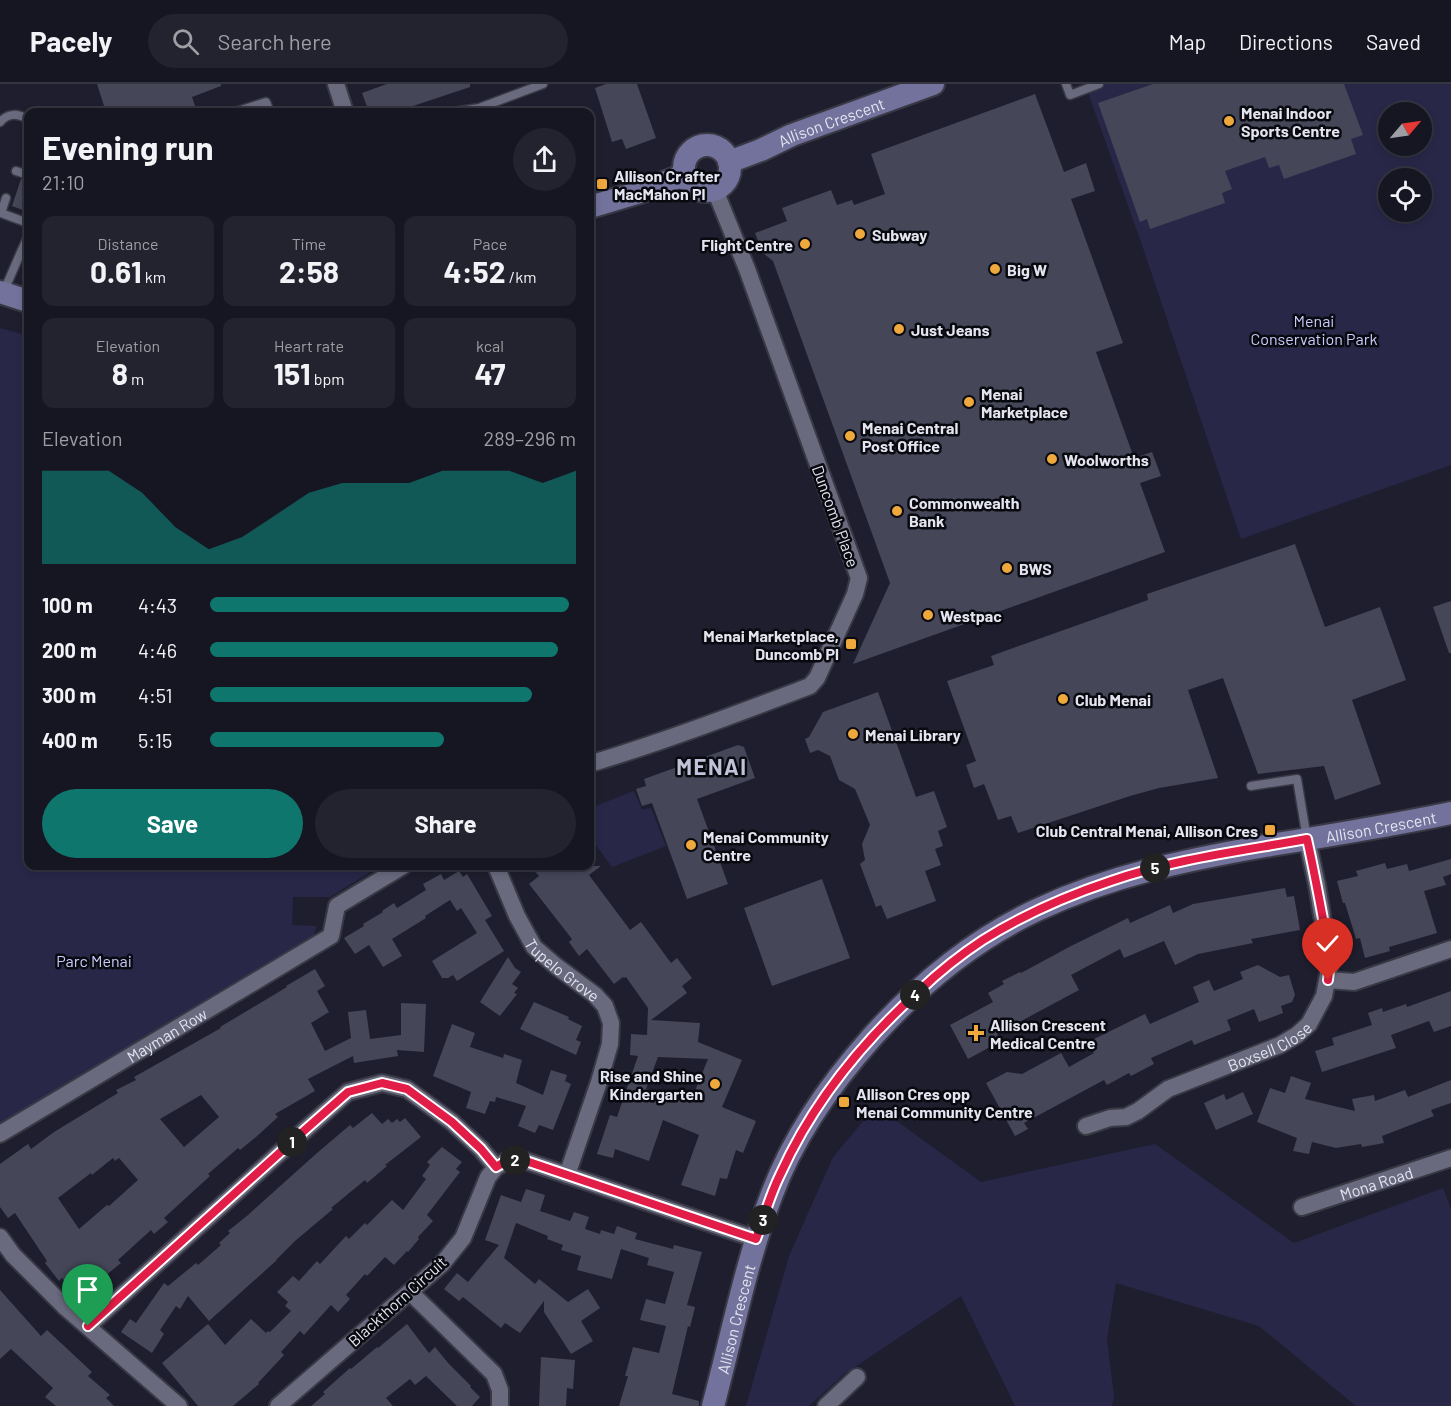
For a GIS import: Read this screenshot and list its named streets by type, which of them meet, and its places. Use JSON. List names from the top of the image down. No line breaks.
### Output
{"streets":{"street":["Allison Crescent","Duncomb Place","Tupelo Grove","Mayman Row","Boxsell Close","Mona Road","Blackthorn Circuit"]},"crossings":[["Allison Crescent","Duncomb Place"],["Allison Crescent","Boxsell Close"]],"districts":["MENAI"],"parks":["Menai Conservation Park","Parc Menai"],"places":{"other":["Menai Indoor Sports Centre","Subway","Flight Centre","Big W","Just Jeans","Menai Marketplace","Menai Central Post Office","Woolworths","Commonwealth Bank","BWS","Westpac","Club Menai","Menai Library","Menai Community Centre","Rise and Shine Kindergarten"],"transit":["Allison Cr after MacMahon Pl","Menai Marketplace, Duncomb Pl","Club Central Menai, Allison Cres","Allison Cres opp Menai Community Centre"],"health":["Allison Crescent Medical Centre"]},"north":"top right","page":{"header":"Pacely","search":"Search here","nav":["Map","Directions","Saved"],"heading":["Evening run","21:10"],"stats":[["Distance","0.61 km"],["Time","2:58"],["Pace","4:52 /km"],["Elevation","8 m"],["Heart rate","151 bpm"],["kcal","47"]],"chart":["Elevation","289–296 m"],"list":[{"name":"100 m","note":"4:43"},{"name":"200 m","note":"4:46"},{"name":"300 m","note":"4:51"},{"name":"400 m","note":"5:15"}],"buttons":["Save","Share"],"pins":["5","4","1","2","3"]}}
